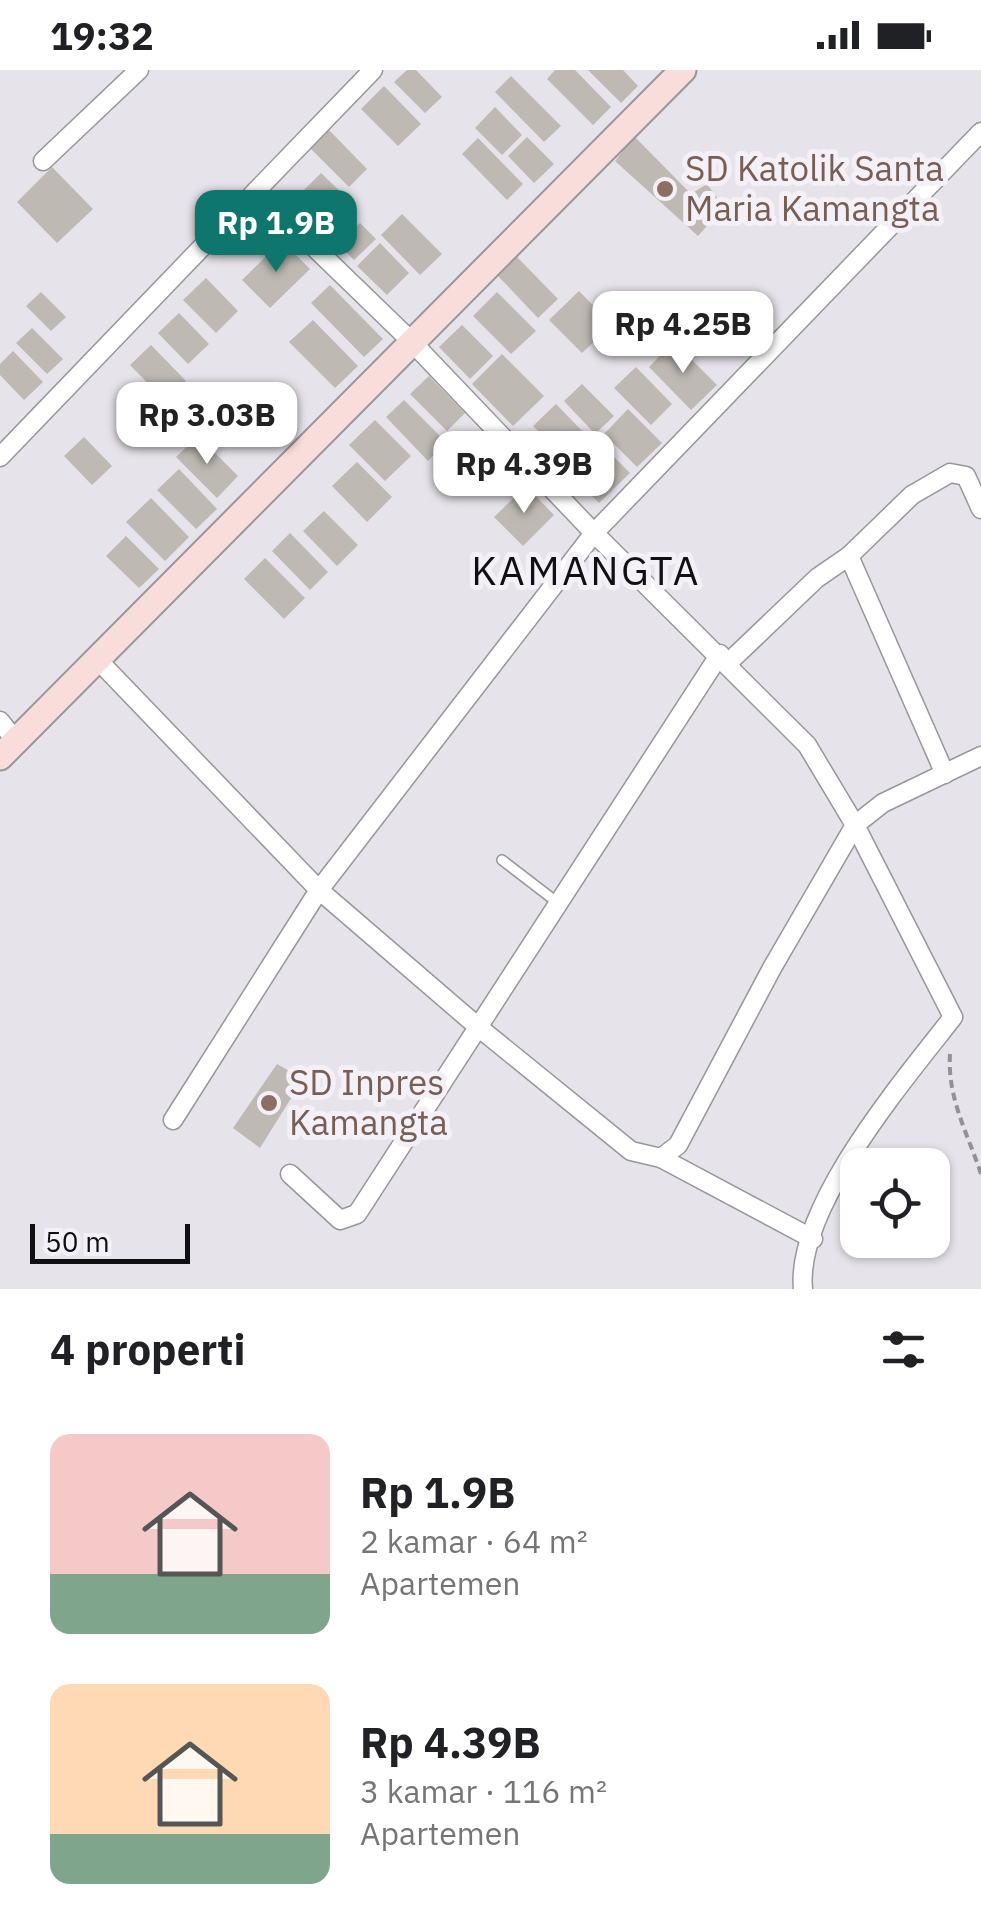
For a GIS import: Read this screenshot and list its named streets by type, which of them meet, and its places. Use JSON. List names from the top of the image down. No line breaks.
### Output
{"districts":["KAMANGTA"],"places":["SD Katolik Santa Maria Kamangta","SD Inpres Kamangta"],"scale_bar":"50 m","page":{"status":"19:32","price":["Rp 1.9B","Rp 4.25B","Rp 3.03B","Rp 4.39B"],"scale":"50 m","heading":"4 properti","list":[{"name":"Rp 1.9B","note":"2 kamar · 64 m² · Apartemen"},{"name":"Rp 4.39B","note":"3 kamar · 116 m² · Apartemen"}]}}
